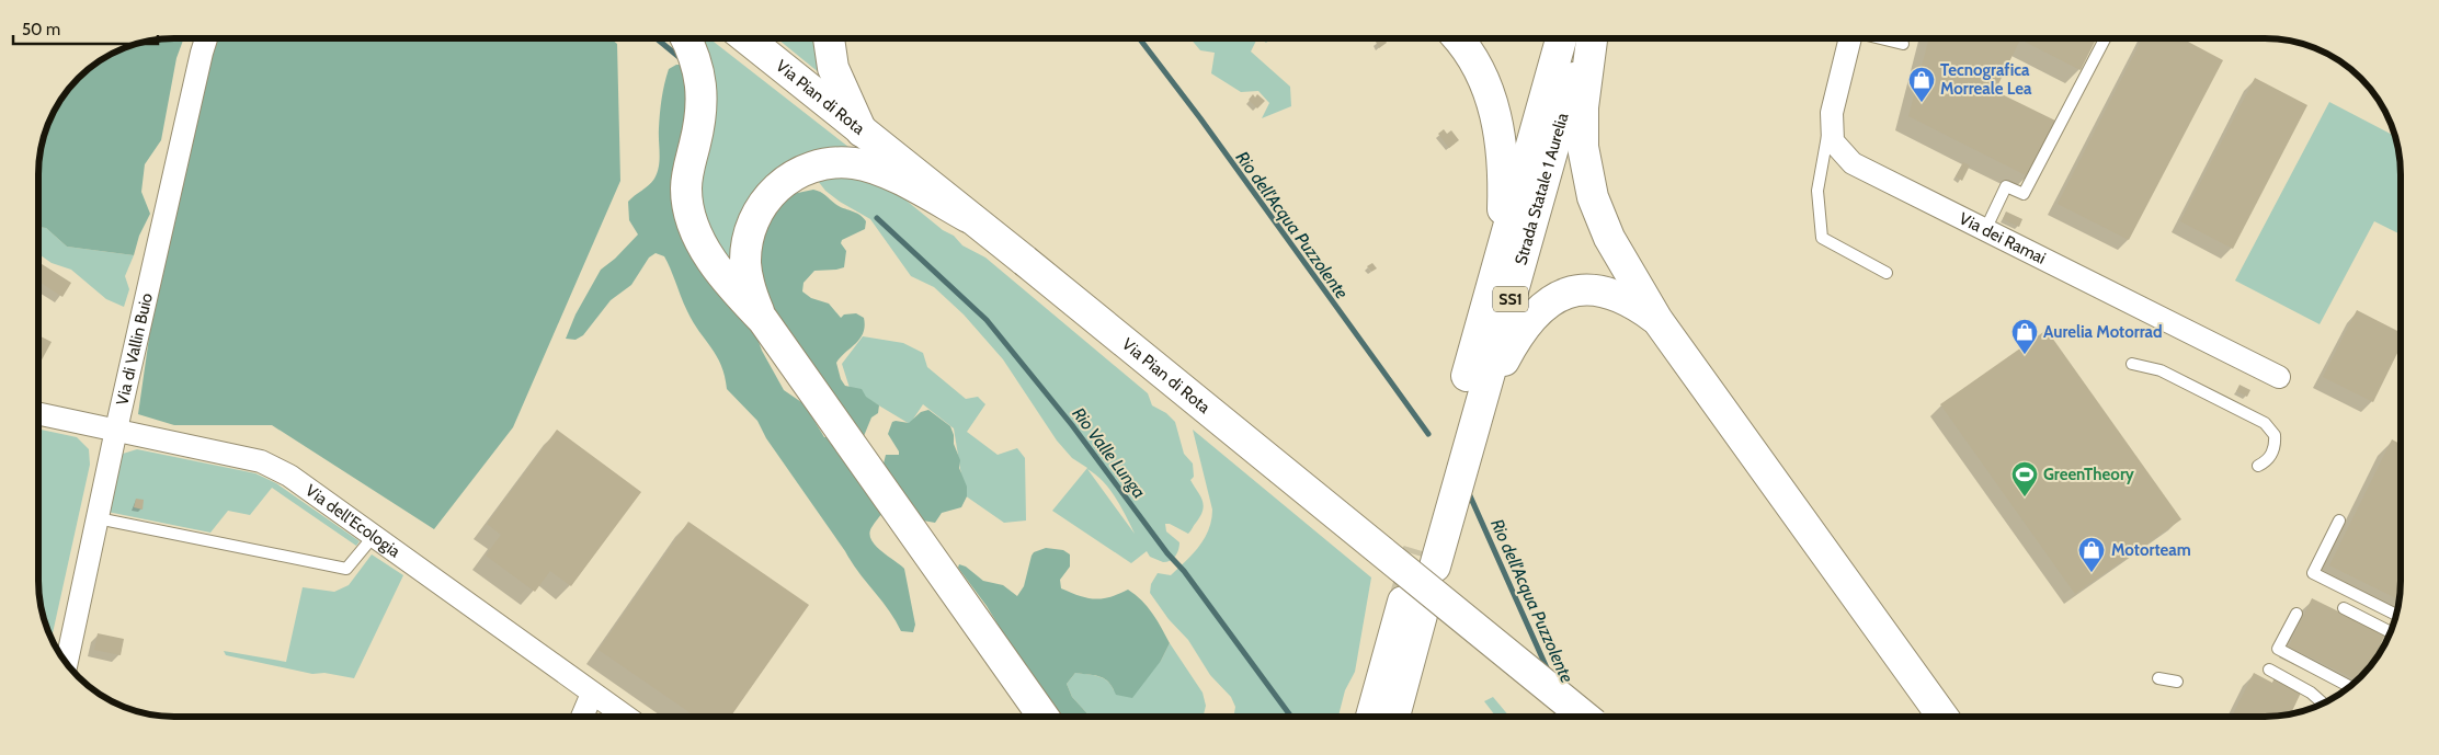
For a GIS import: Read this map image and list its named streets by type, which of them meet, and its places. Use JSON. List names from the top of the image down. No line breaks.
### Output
{"streets":{"main road":["Via Pian di Rota","Strada Statale 1 Aurelia","SS1"],"street":["Via dei Ramai","Via di Vallin Buio","Via dell'Ecologia"]},"crossings":[["Via di Vallin Buio","Via dell'Ecologia"]],"water":["Rio dell'Acqua Puzzolente","Rio Valle Lunga"],"places":{"shop":["Tecnografica Morreale Lea","Aurelia Motorrad","Motorteam"],"sports":["GreenTheory"]},"scale_bar":"50 m"}
